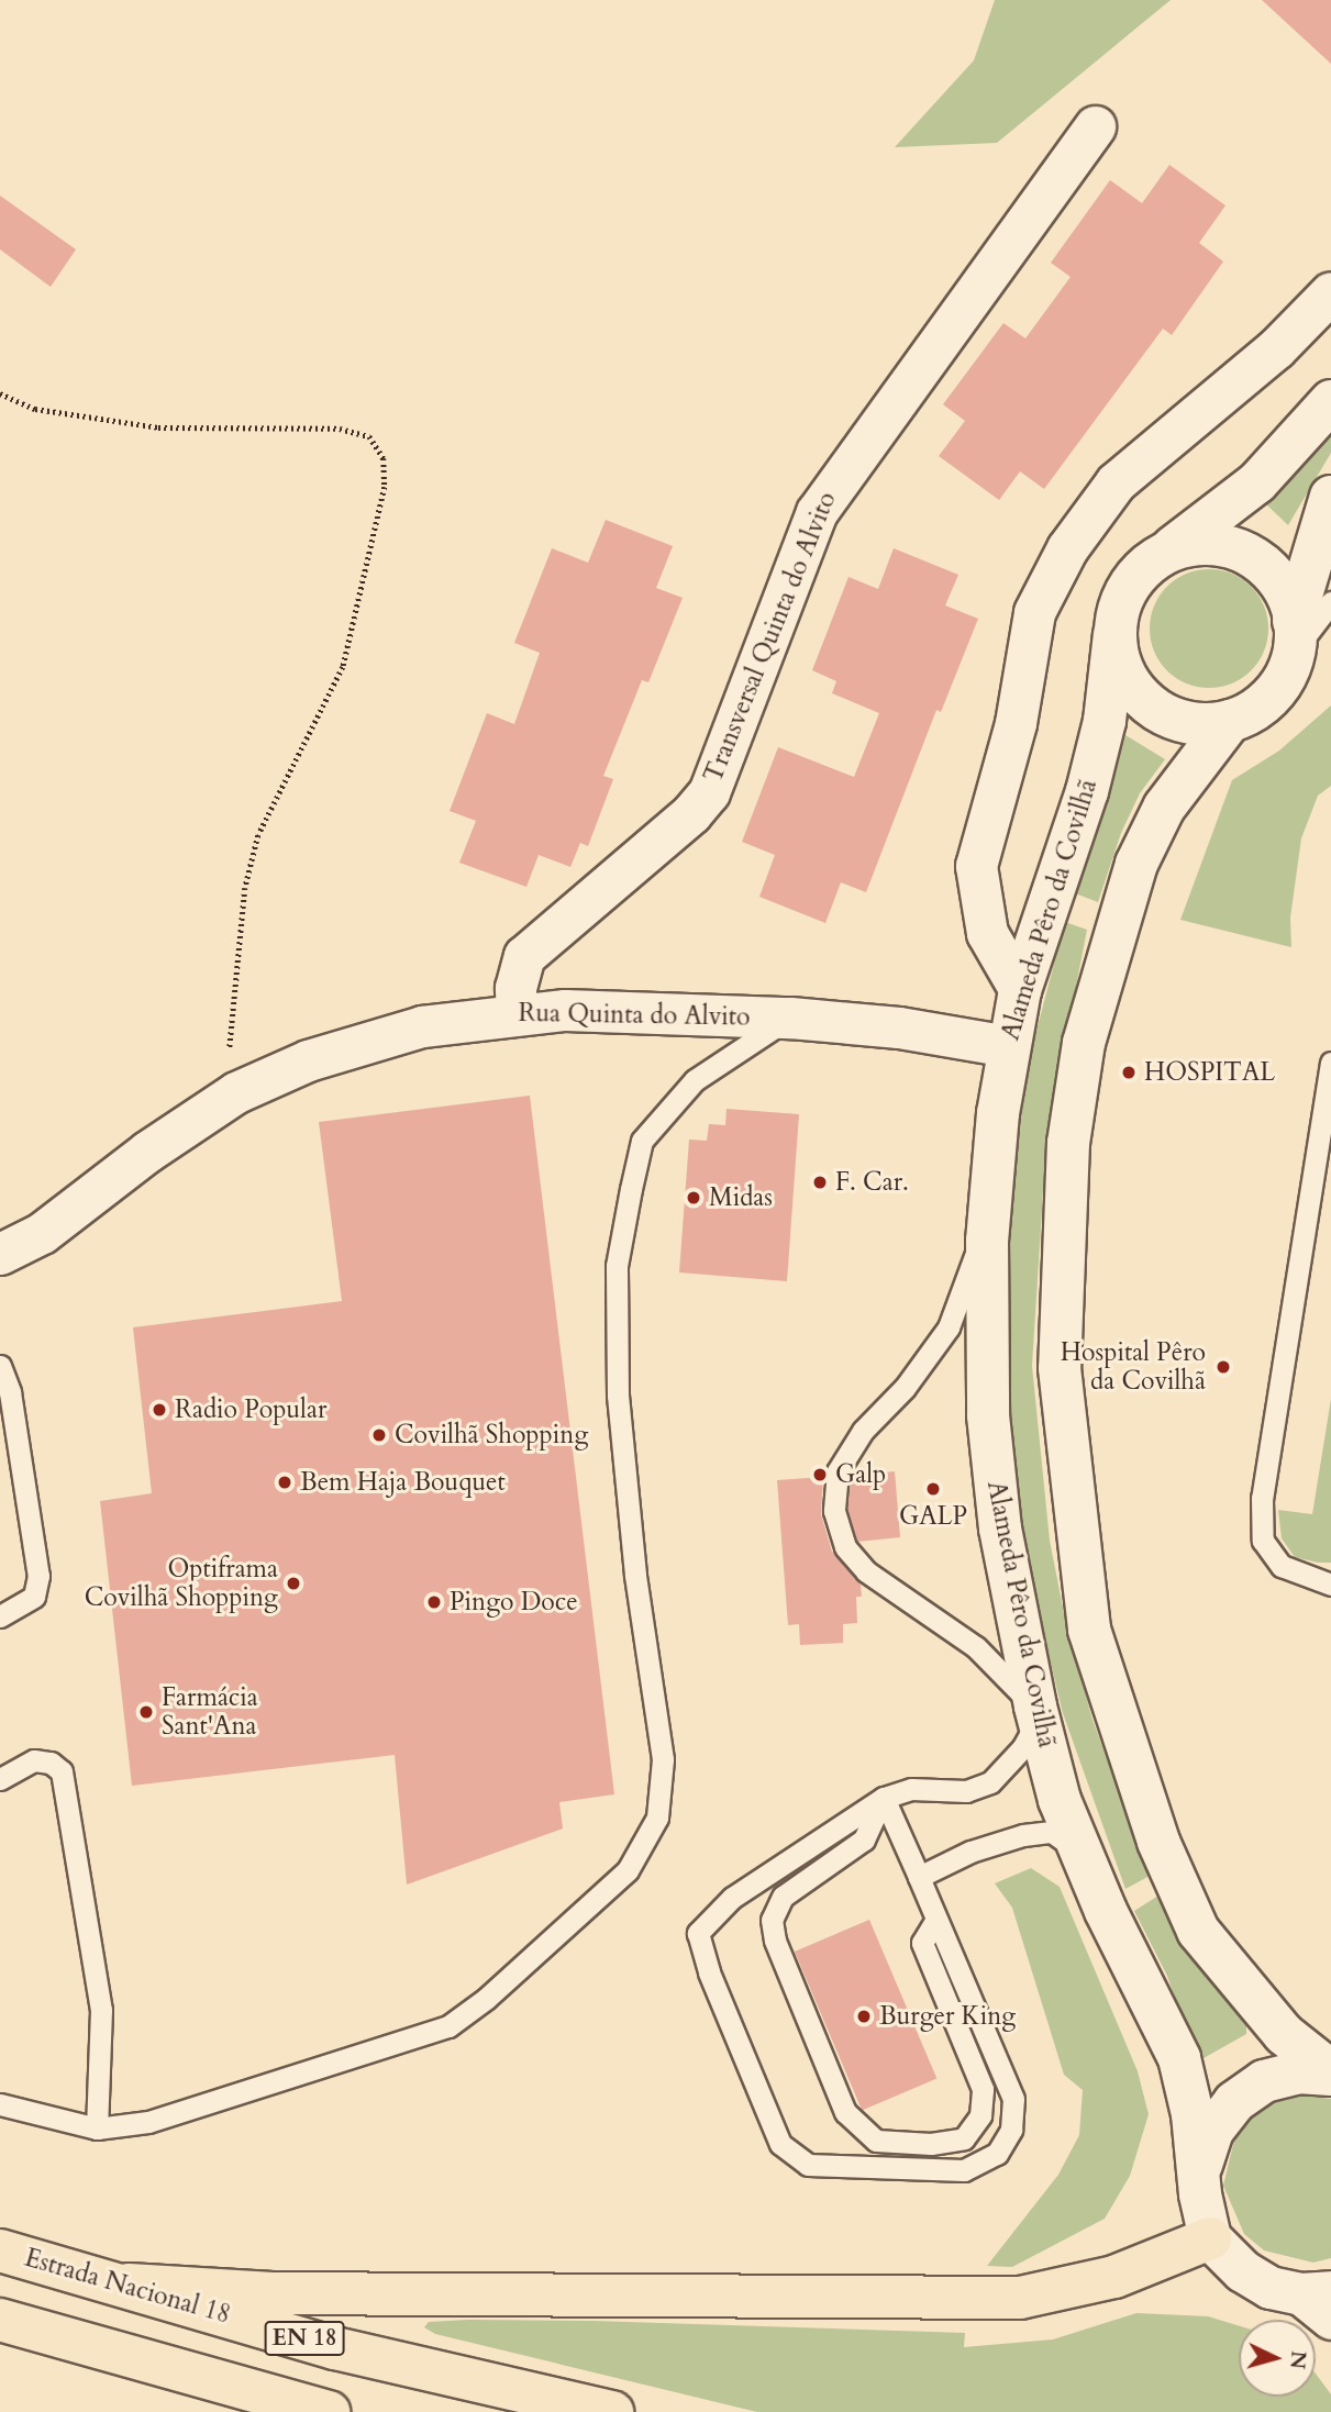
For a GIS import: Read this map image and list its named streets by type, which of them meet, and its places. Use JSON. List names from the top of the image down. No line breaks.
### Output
{"streets":{"main road":["Alameda Pêro da Covilhã","Estrada Nacional 18","EN 18"],"street":["Transversal Quinta do Alvito","Rua Quinta do Alvito"]},"crossings":[["Transversal Quinta do Alvito","Rua Quinta do Alvito"],["Alameda Pêro da Covilhã","Rua Quinta do Alvito"]],"places":["HOSPITAL","F. Car.","Midas","Hospital Pêro da Covilhã","Radio Popular","Covilhã Shopping","Galp","Bem Haja Bouquet","GALP","Optiframa Covilhã Shopping","Pingo Doce","Farmácia Sant'Ana","Burger King"],"north":"right"}
